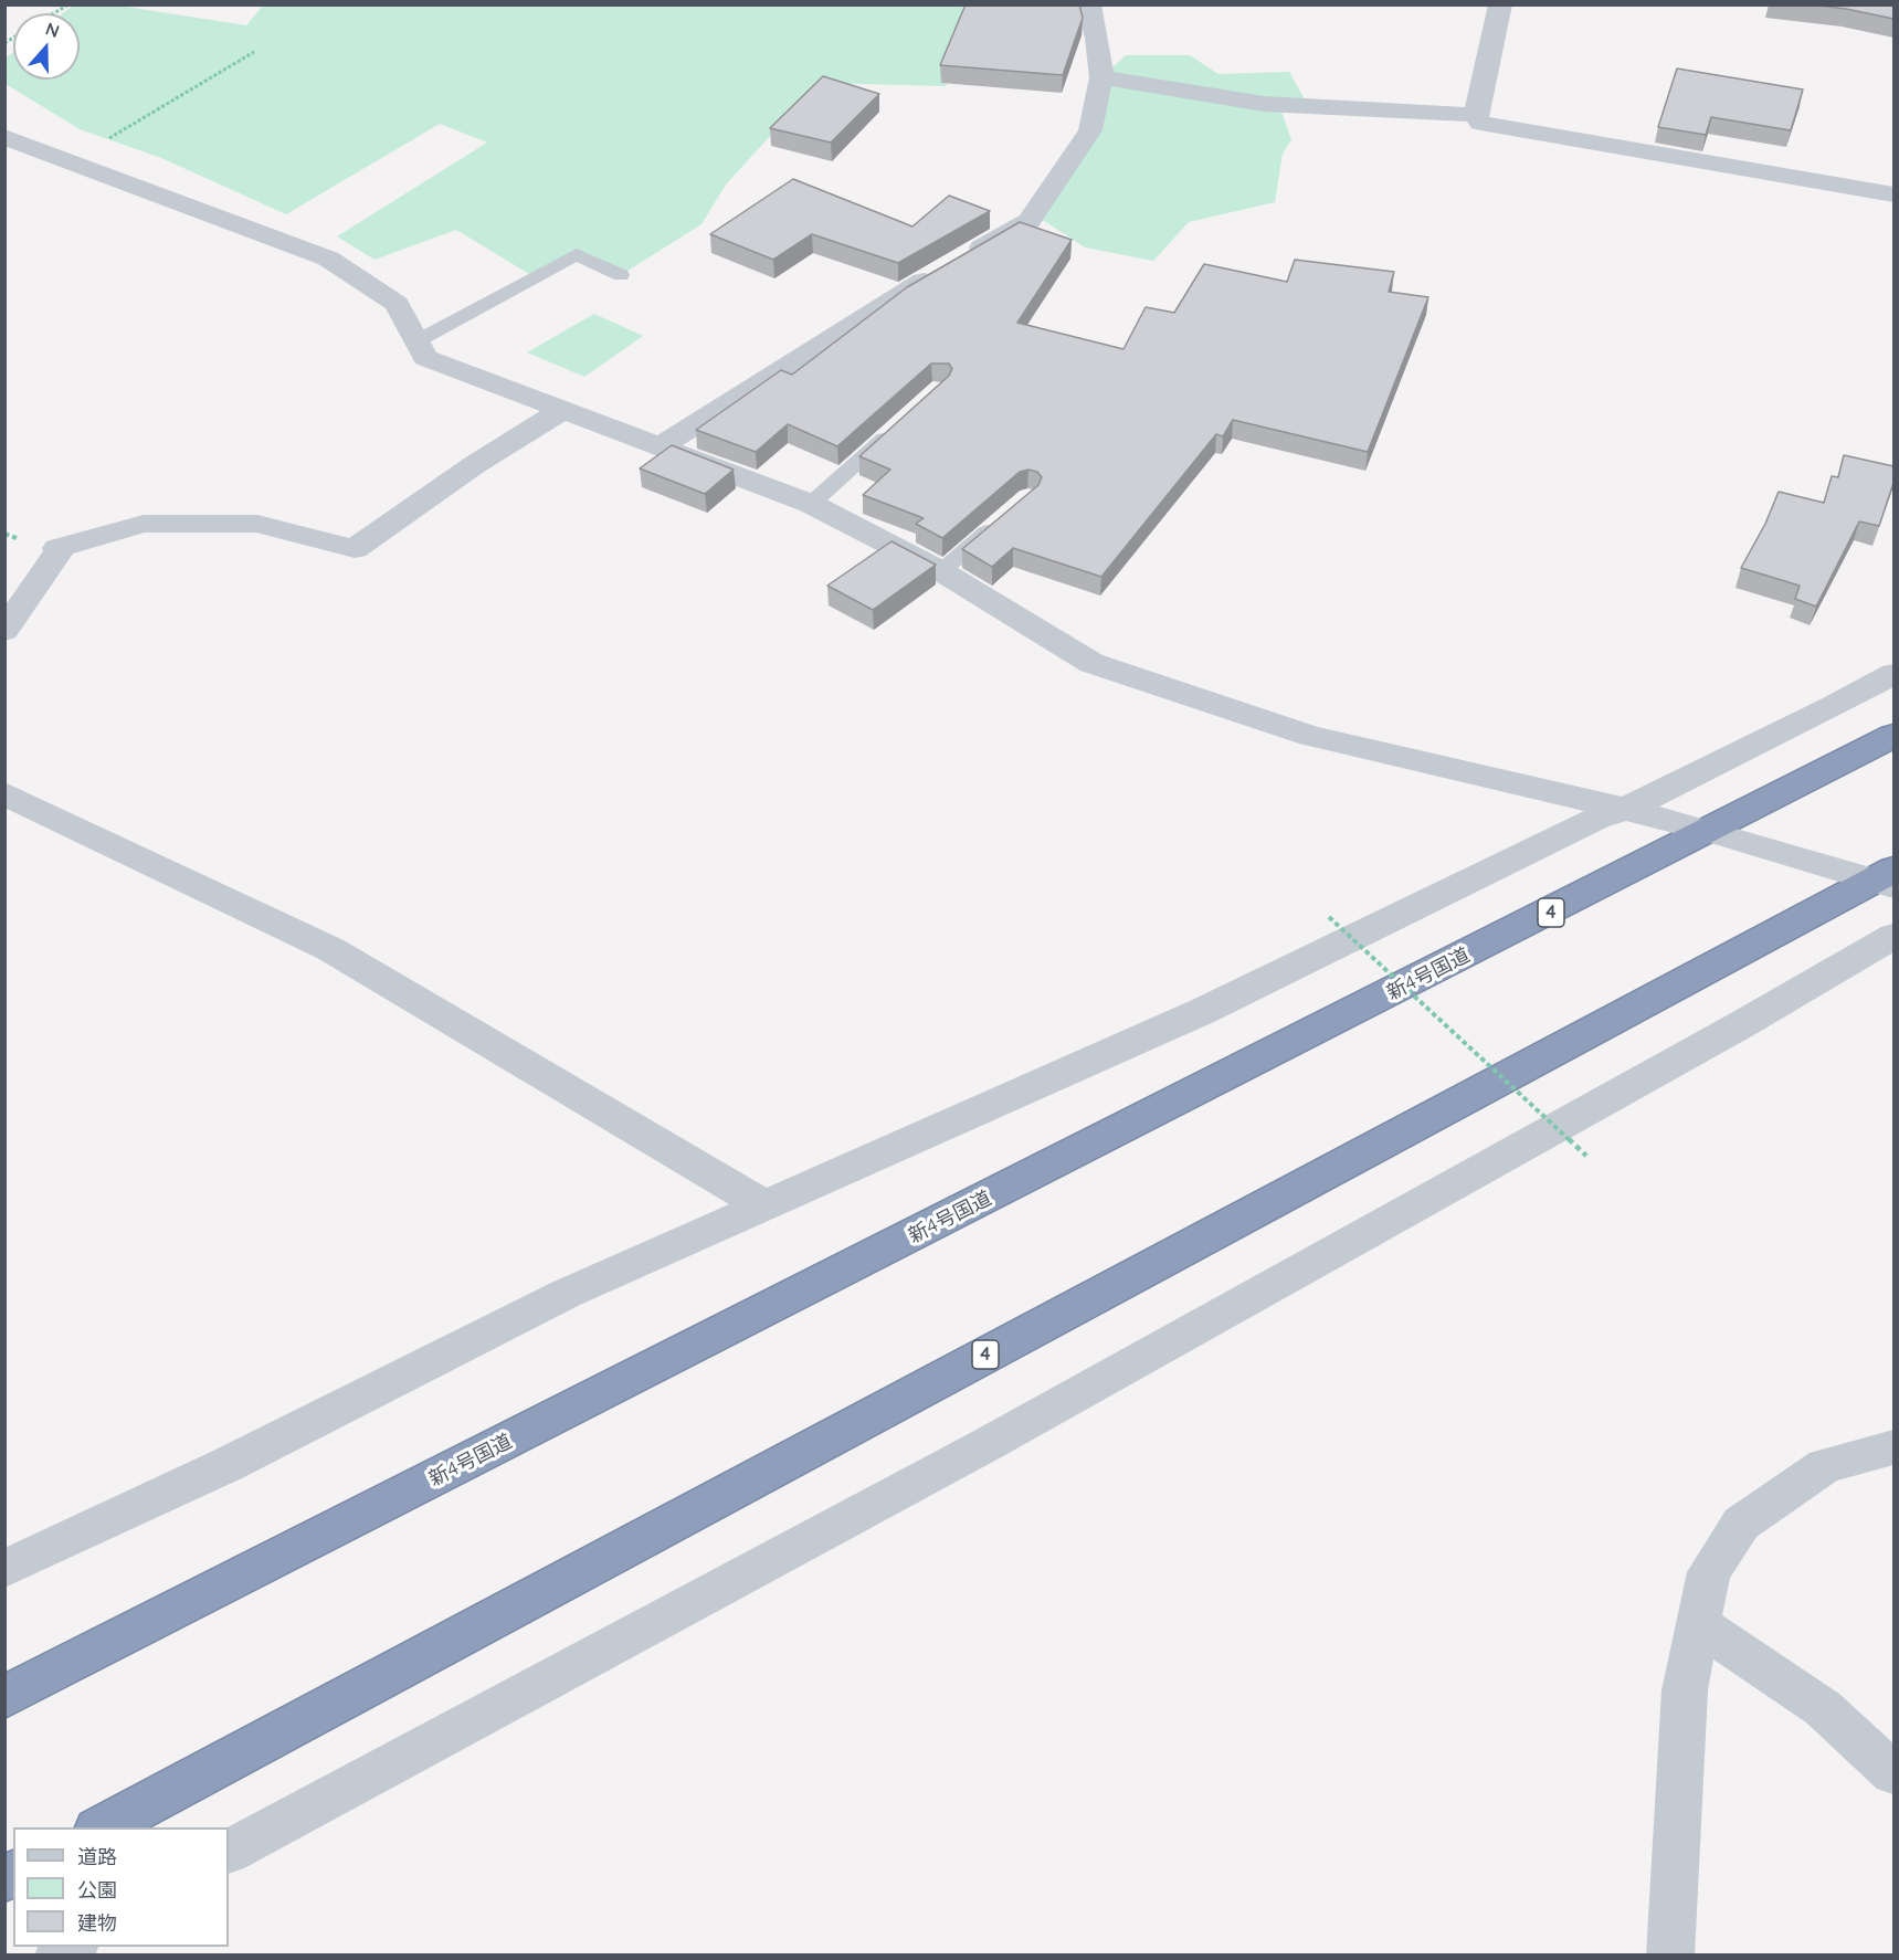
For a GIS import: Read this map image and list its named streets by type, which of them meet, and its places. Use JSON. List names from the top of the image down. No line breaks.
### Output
{"streets":{"highway":["4","新4号国道"]},"legend":["道路","公園","建物"],"north":"top"}
